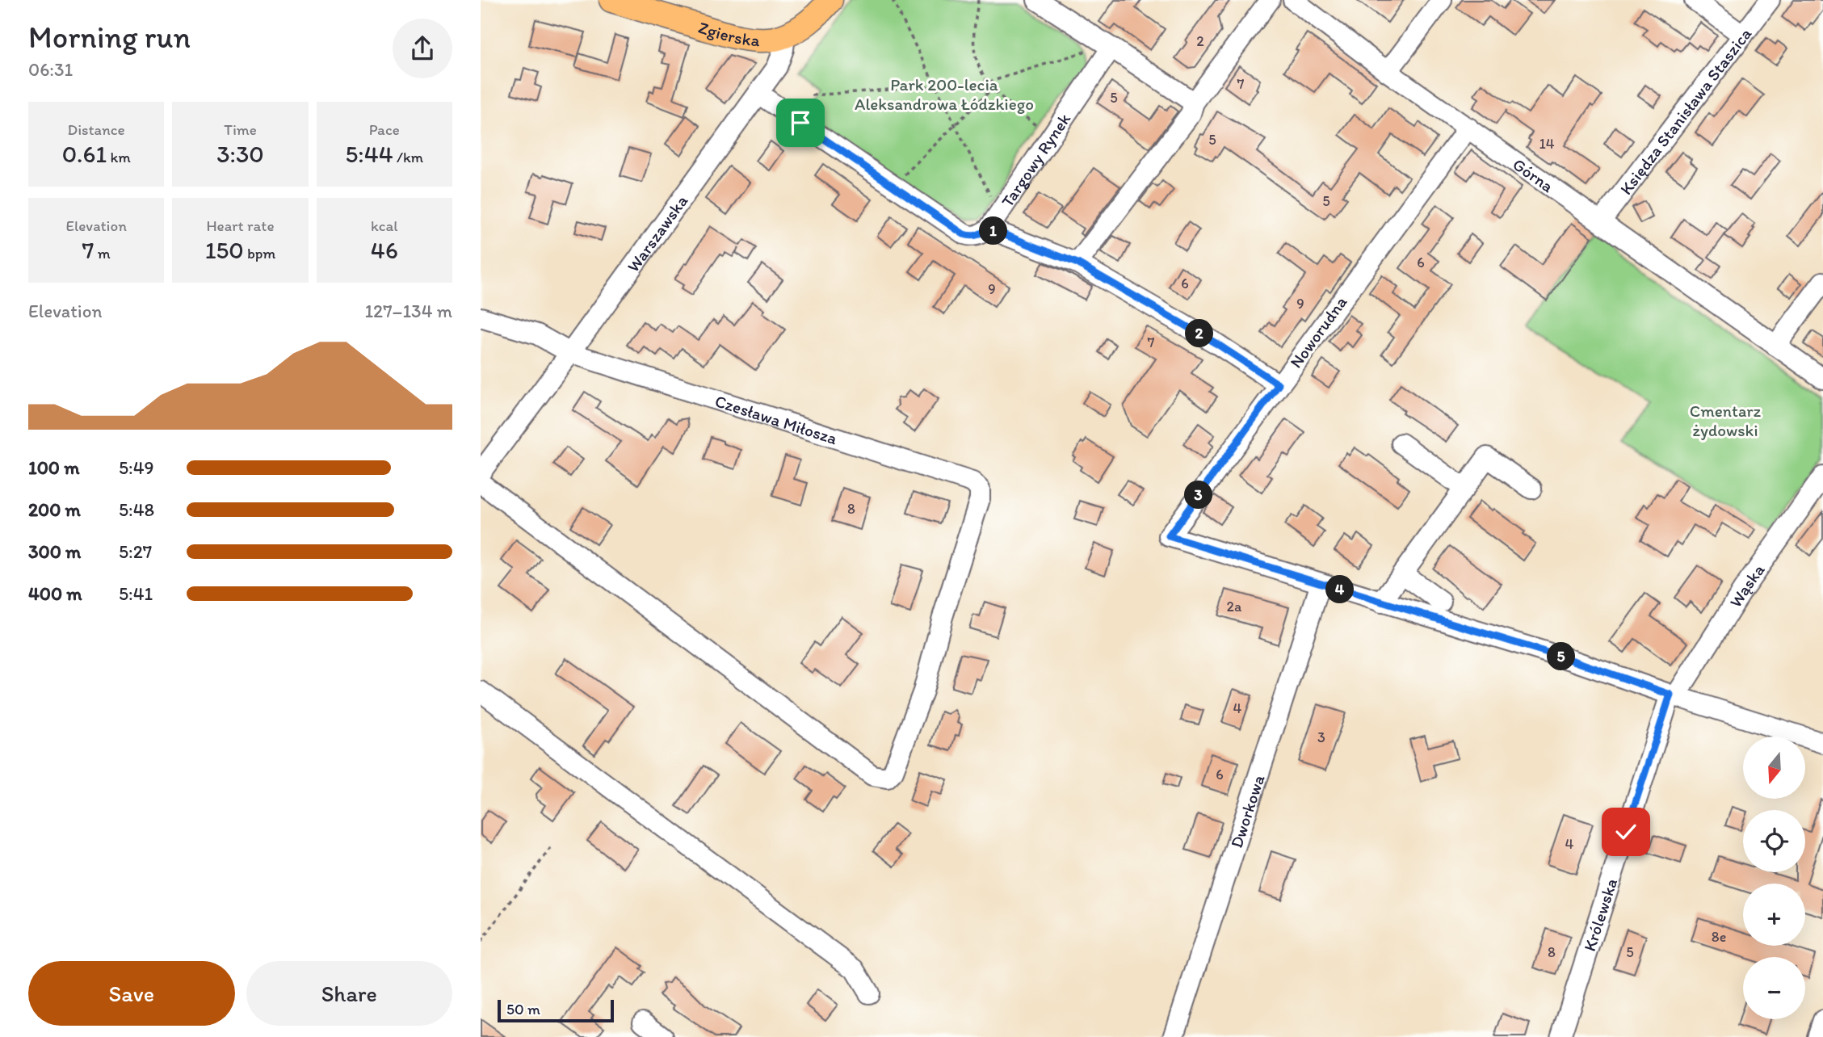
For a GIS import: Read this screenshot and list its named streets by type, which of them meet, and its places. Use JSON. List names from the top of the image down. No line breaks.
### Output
{"streets":{"main road":["Zgierska"],"street":["Księdza Stanisława Staszica","Targowy Rynek","Górna","Warszawska","Noworudna","Czesława Miłosza","Wąska","Dworkowa","Królewska"]},"crossings":[["Zgierska","Warszawska"],["Księdza Stanisława Staszica","Górna"],["Górna","Noworudna"],["Warszawska","Czesława Miłosza"],["Noworudna","Dworkowa"],["Wąska","Królewska"]],"parks":["Park 200-lecia Aleksandrowa Łódzkiego","Cmentarz żydowski"],"house_numbers":["2","7","5","5","14","5","6","6","9","9","7","8","2a","4","3","6","4","8e","8","5"],"scale_bar":"50 m","north":"bottom","page":{"heading":["Morning run","06:31"],"stats":[["Distance","0.61 km"],["Time","3:30"],["Pace","5:44 /km"],["Elevation","7 m"],["Heart rate","150 bpm"],["kcal","46"]],"pins":["1","2","3","4","5"],"chart":["Elevation","127–134 m"],"list":[{"name":"100 m","note":"5:49"},{"name":"200 m","note":"5:48"},{"name":"300 m","note":"5:27"},{"name":"400 m","note":"5:41"}],"map_buttons":["+","−"],"buttons":["Save","Share"],"scale":"50 m"}}
